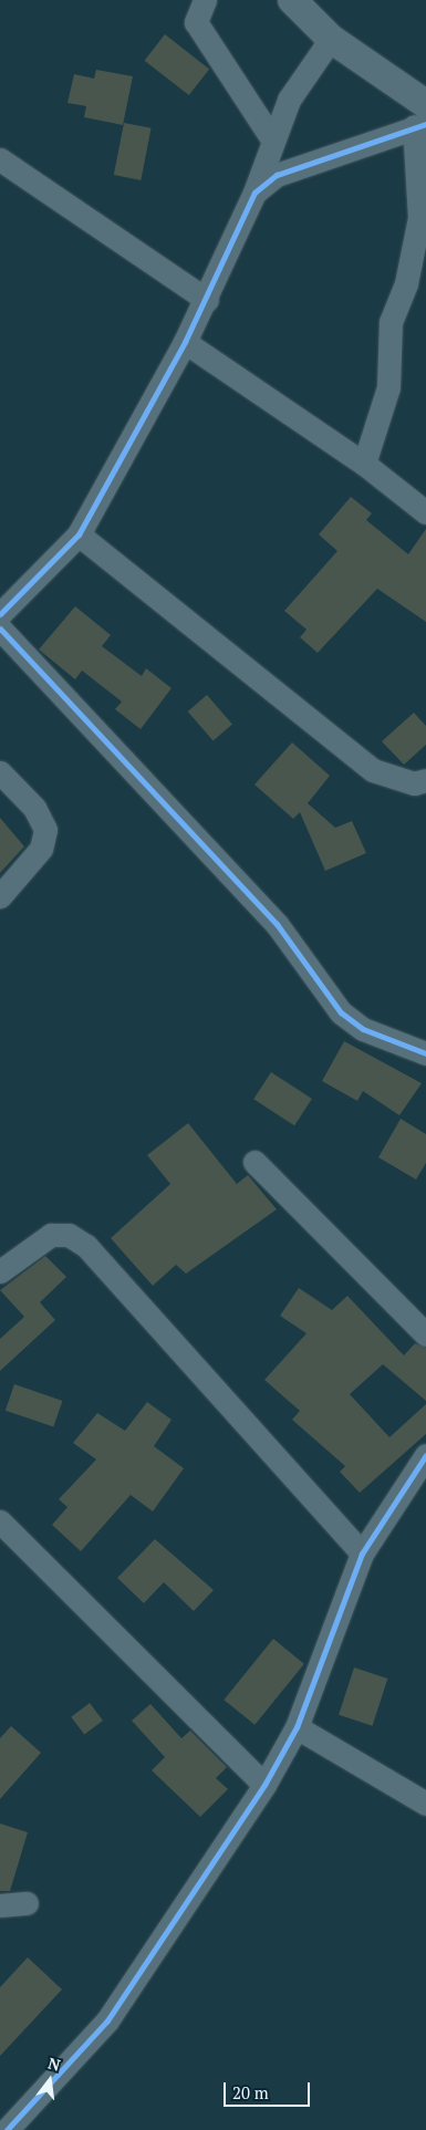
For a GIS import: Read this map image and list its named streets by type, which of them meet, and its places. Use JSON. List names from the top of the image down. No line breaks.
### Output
{"scale_bar":"20 m","north":"top"}
